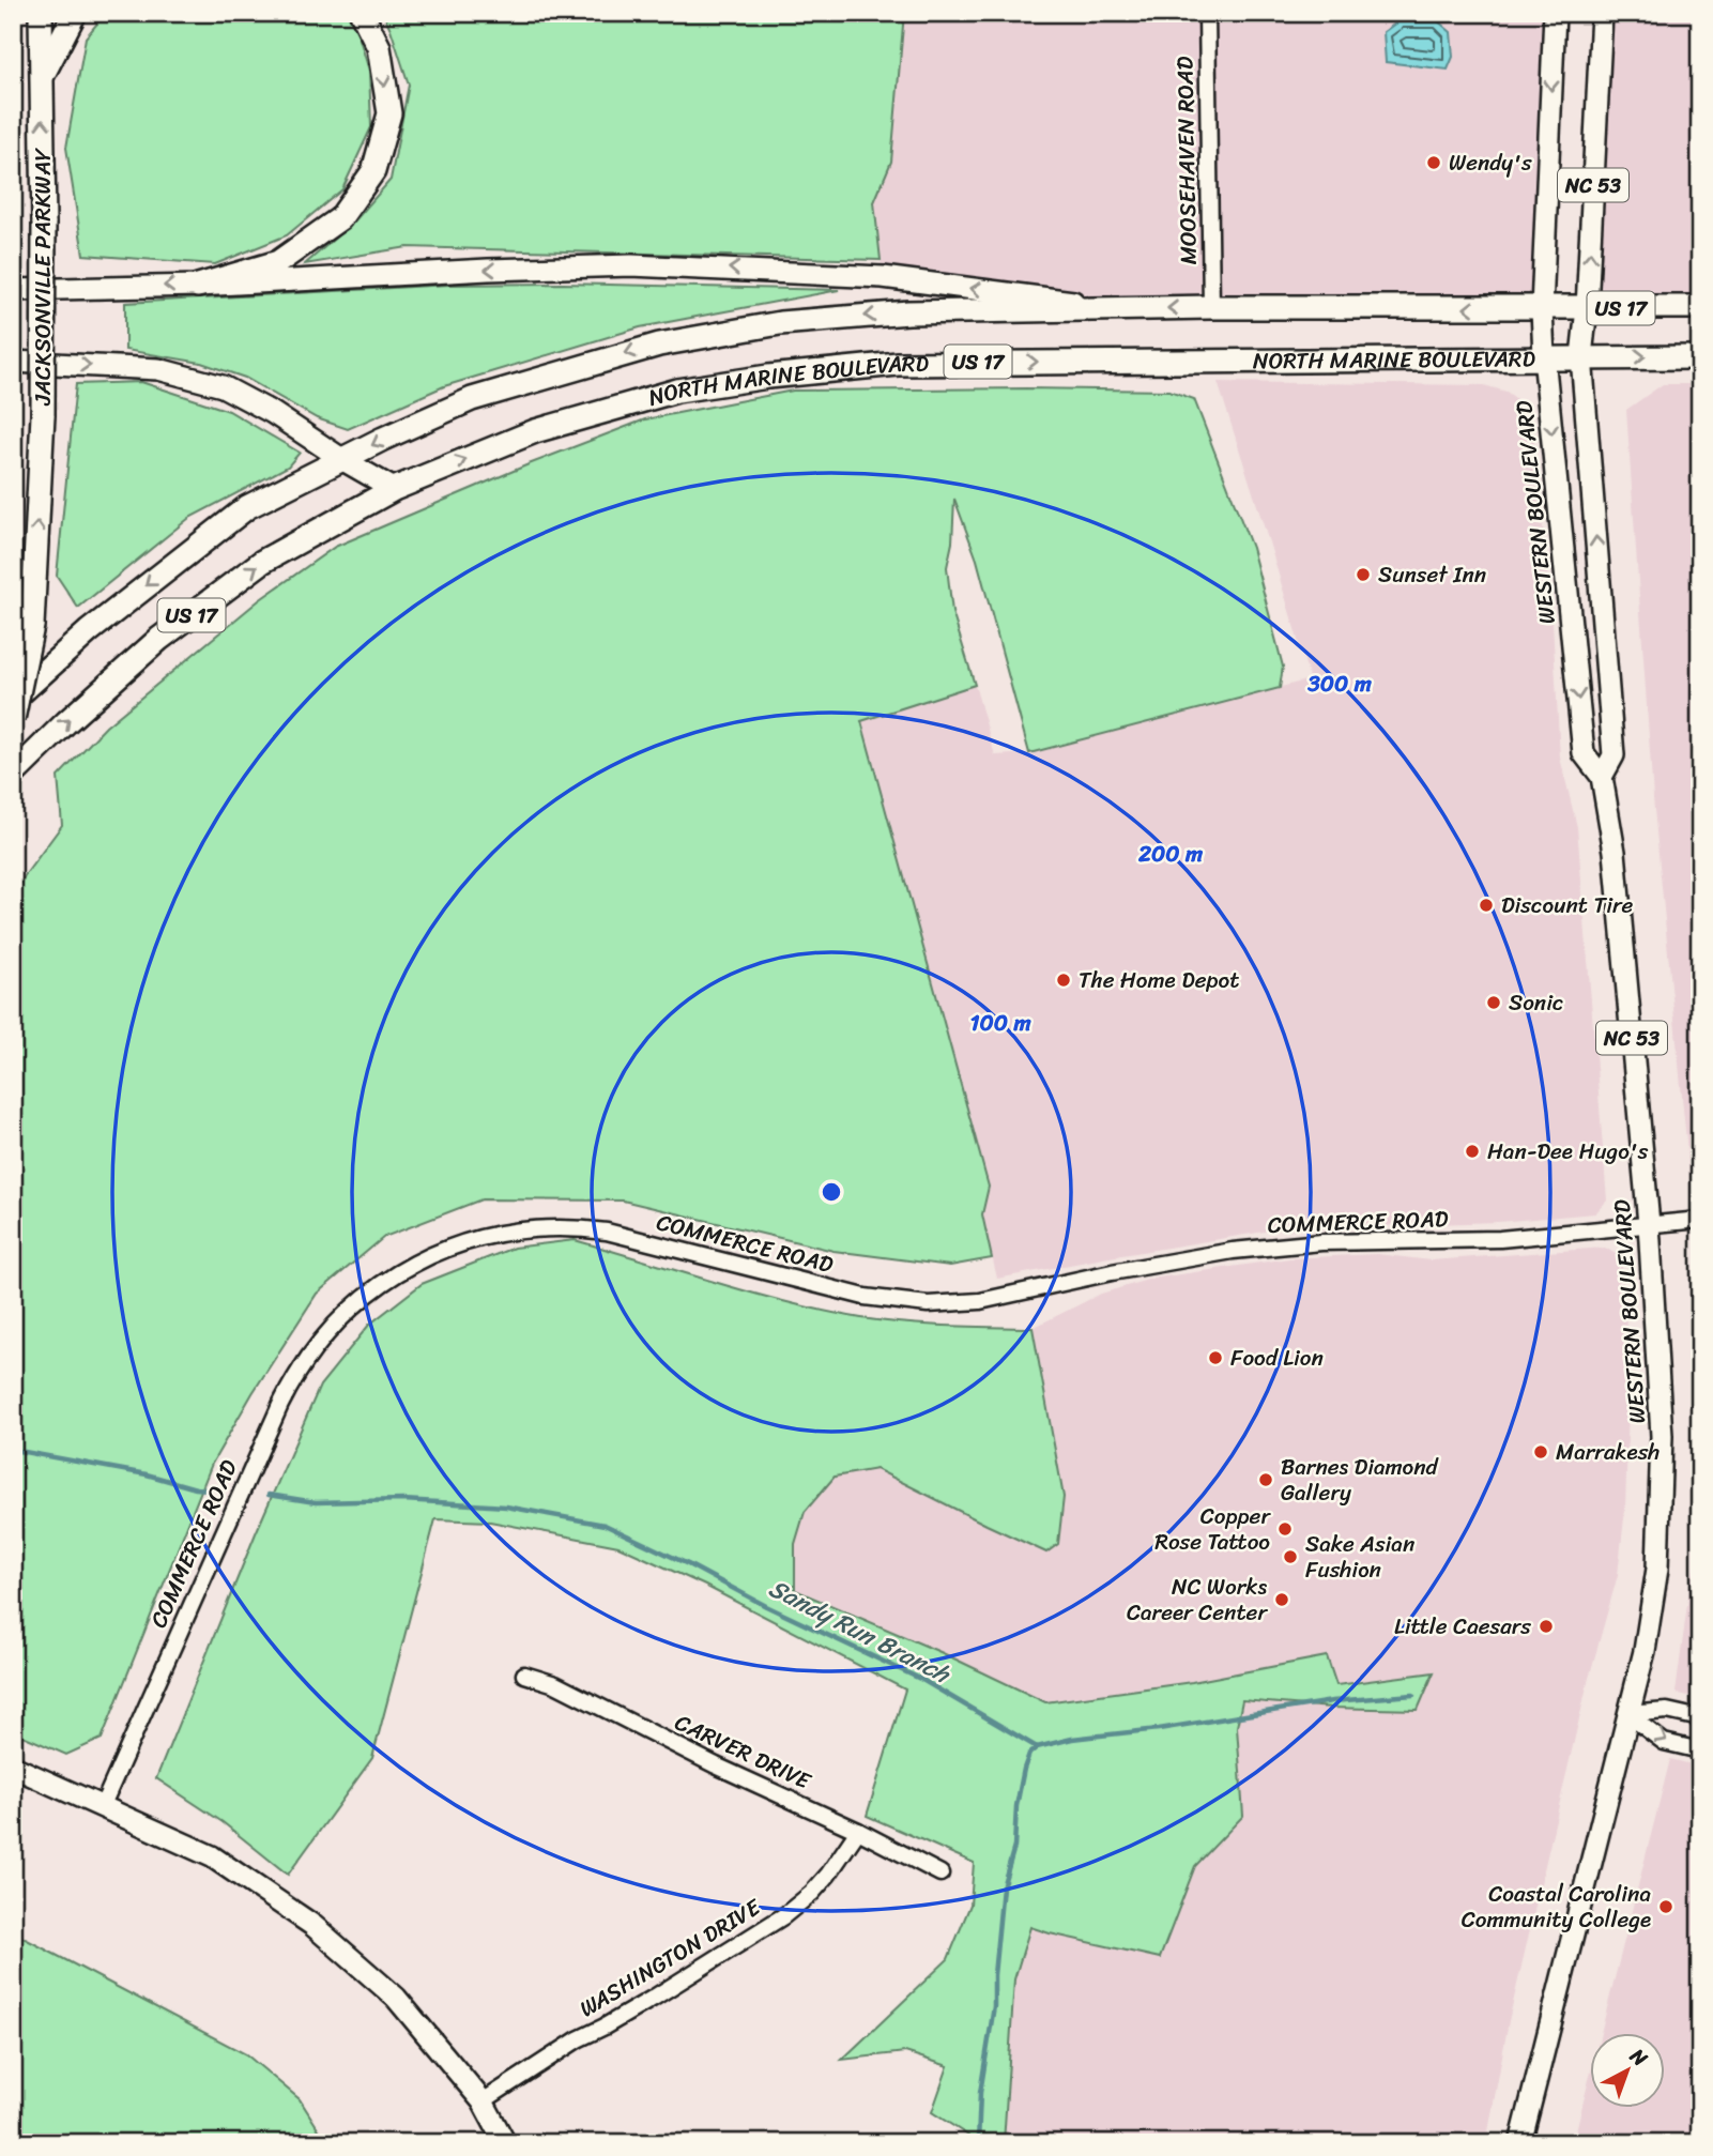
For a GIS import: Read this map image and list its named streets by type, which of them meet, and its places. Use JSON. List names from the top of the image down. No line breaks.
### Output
{"streets":{"highway":["JACKSONVILLE PARKWAY","US 17","NORTH MARINE BOULEVARD"],"main road":["NC 53","WESTERN BOULEVARD"],"street":["MOOSEHAVEN ROAD","COMMERCE ROAD","CARVER DRIVE","WASHINGTON DRIVE"]},"crossings":[["MOOSEHAVEN ROAD","US 17"],["US 17","NORTH MARINE BOULEVARD"],["US 17","WESTERN BOULEVARD"],["NORTH MARINE BOULEVARD","WESTERN BOULEVARD"],["WESTERN BOULEVARD","COMMERCE ROAD"],["CARVER DRIVE","WASHINGTON DRIVE"]],"one_way":["JACKSONVILLE PARKWAY"],"water":["Sandy Run Branch"],"places":["Wendy's","Sunset Inn","Discount Tire","The Home Depot","Sonic","Han-Dee Hugo's","Food Lion","Marrakesh","Barnes Diamond Gallery","Copper Rose Tattoo","Sake Asian Fushion","NC Works Career Center","Little Caesars","Coastal Carolina Community College"],"north":"top right","rings":["300 m","200 m","100 m"]}
